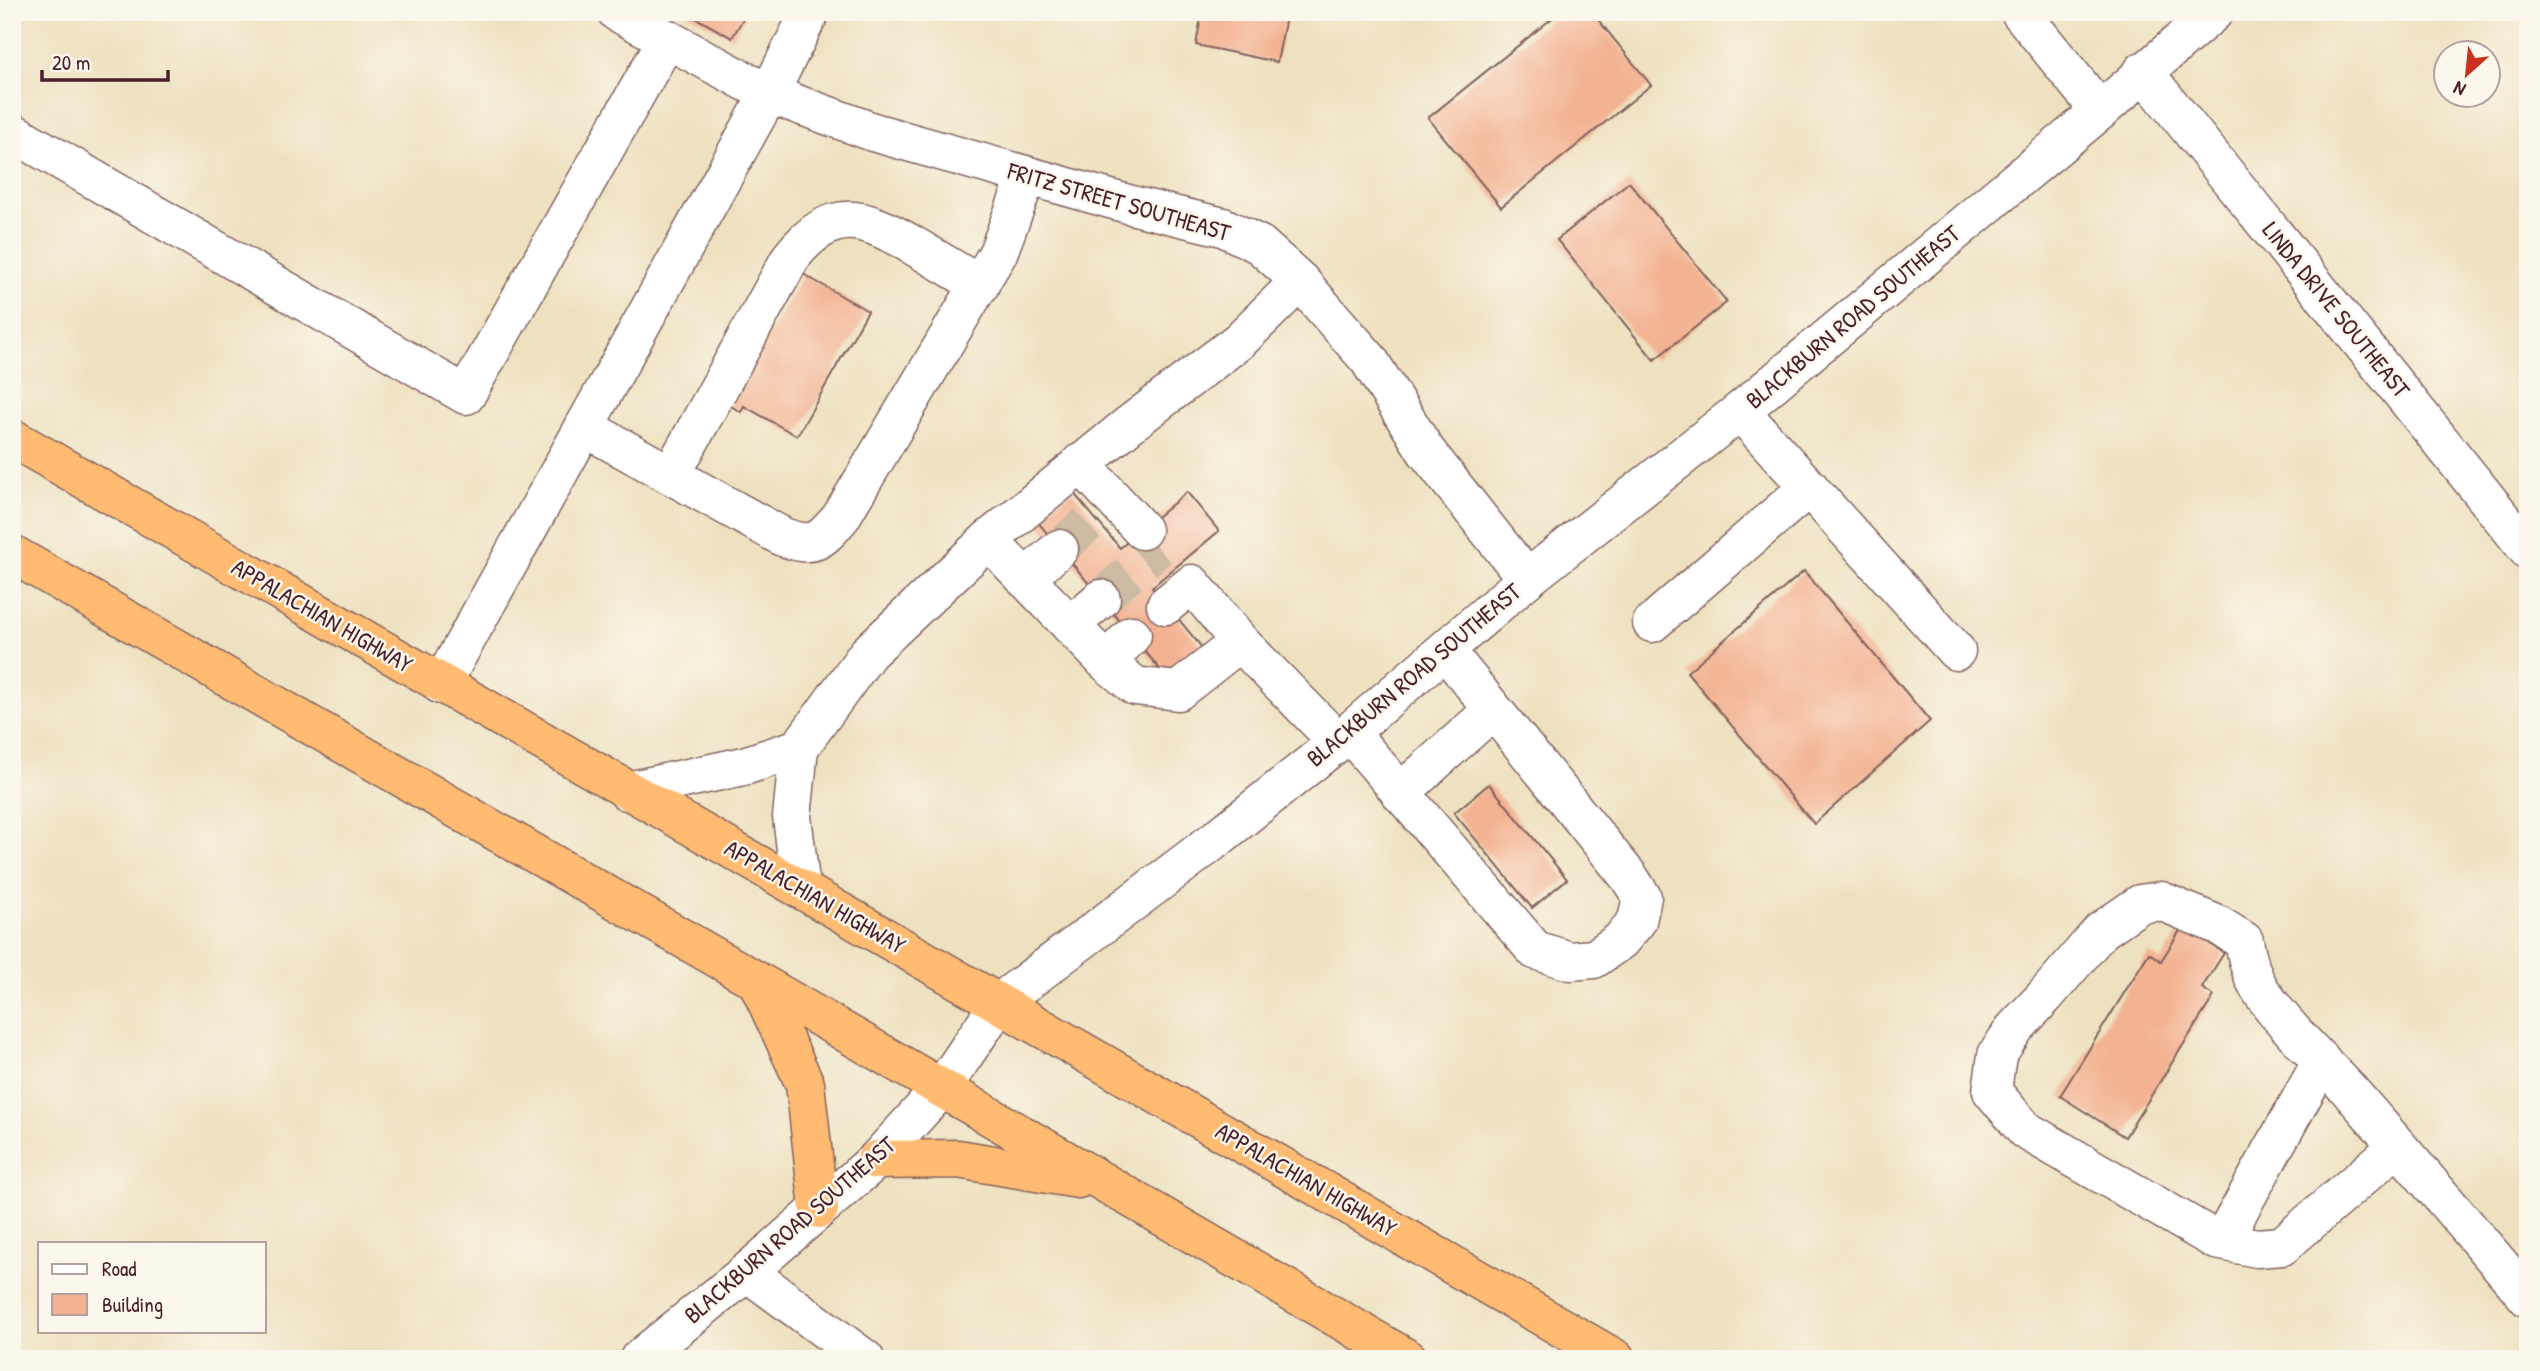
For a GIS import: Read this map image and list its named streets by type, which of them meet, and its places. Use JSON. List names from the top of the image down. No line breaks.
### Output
{"streets":{"highway":["APPALACHIAN HIGHWAY"],"street":["FRITZ STREET SOUTHEAST","LINDA DRIVE SOUTHEAST","BLACKBURN ROAD SOUTHEAST"]},"crossings":[["FRITZ STREET SOUTHEAST","BLACKBURN ROAD SOUTHEAST"],["LINDA DRIVE SOUTHEAST","BLACKBURN ROAD SOUTHEAST"],["BLACKBURN ROAD SOUTHEAST","APPALACHIAN HIGHWAY"]],"legend":["Road","Building"],"scale_bar":"20 m","north":"bottom left"}
